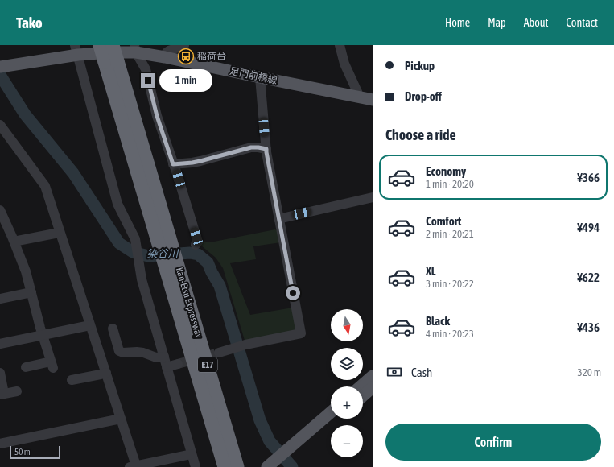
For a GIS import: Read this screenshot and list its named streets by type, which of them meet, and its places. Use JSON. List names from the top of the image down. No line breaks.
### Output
{"streets":{"highway":["Kan-Etsu Expressway","E17"],"main road":["足門前橋線"]},"water":["染谷川"],"places":{"bus stop":["稲荷台"]},"scale_bar":"50 m","north":"bottom","page":{"header":"Tako","nav":["Home","Map","About","Contact"],"banner":["Pickup","Drop-off"],"bubble":"1 min","heading":"Choose a ride","list":[{"name":"Economy","note":"1 min · 20:20","value":"¥366"},{"name":"Comfort","note":"2 min · 20:21","value":"¥494"},{"name":"XL","note":"3 min · 20:22","value":"¥622"},{"name":"Black","note":"4 min · 20:23","value":"¥436"}],"map_buttons":["+","−"],"pay":["Cash","320 m"],"buttons":"Confirm","scale":"50 m"}}
